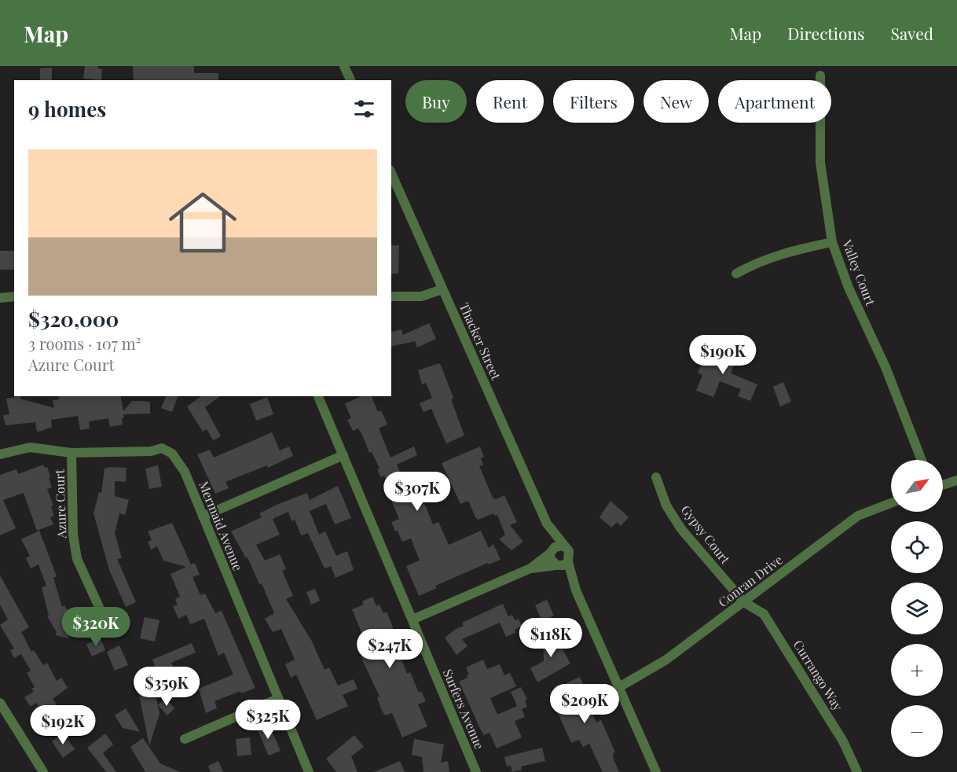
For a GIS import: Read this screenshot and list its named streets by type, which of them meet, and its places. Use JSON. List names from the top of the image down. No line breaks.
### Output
{"streets":{"street":["Valley Court","Thacker Street","Azure Court","Mermaid Avenue","Gypsy Court","Conran Drive","Currango Way","Surfers Avenue"]},"crossings":[["Azure Court","Mermaid Avenue"],["Gypsy Court","Conran Drive"],["Gypsy Court","Currango Way"],["Conran Drive","Currango Way"]],"north":"top right","page":{"header":"Map","nav":["Map","Directions","Saved"],"chip":["Buy","Rent","Filters","New","Apartment"],"heading":"9 homes","list":[{"name":"$320,000","note":"3 rooms · 107 m² · Azure Court"}],"price":["$190K","$307K","$320K","$118K","$247K","$359K","$209K","$325K","$192K"],"map_buttons":["+","−"]}}
